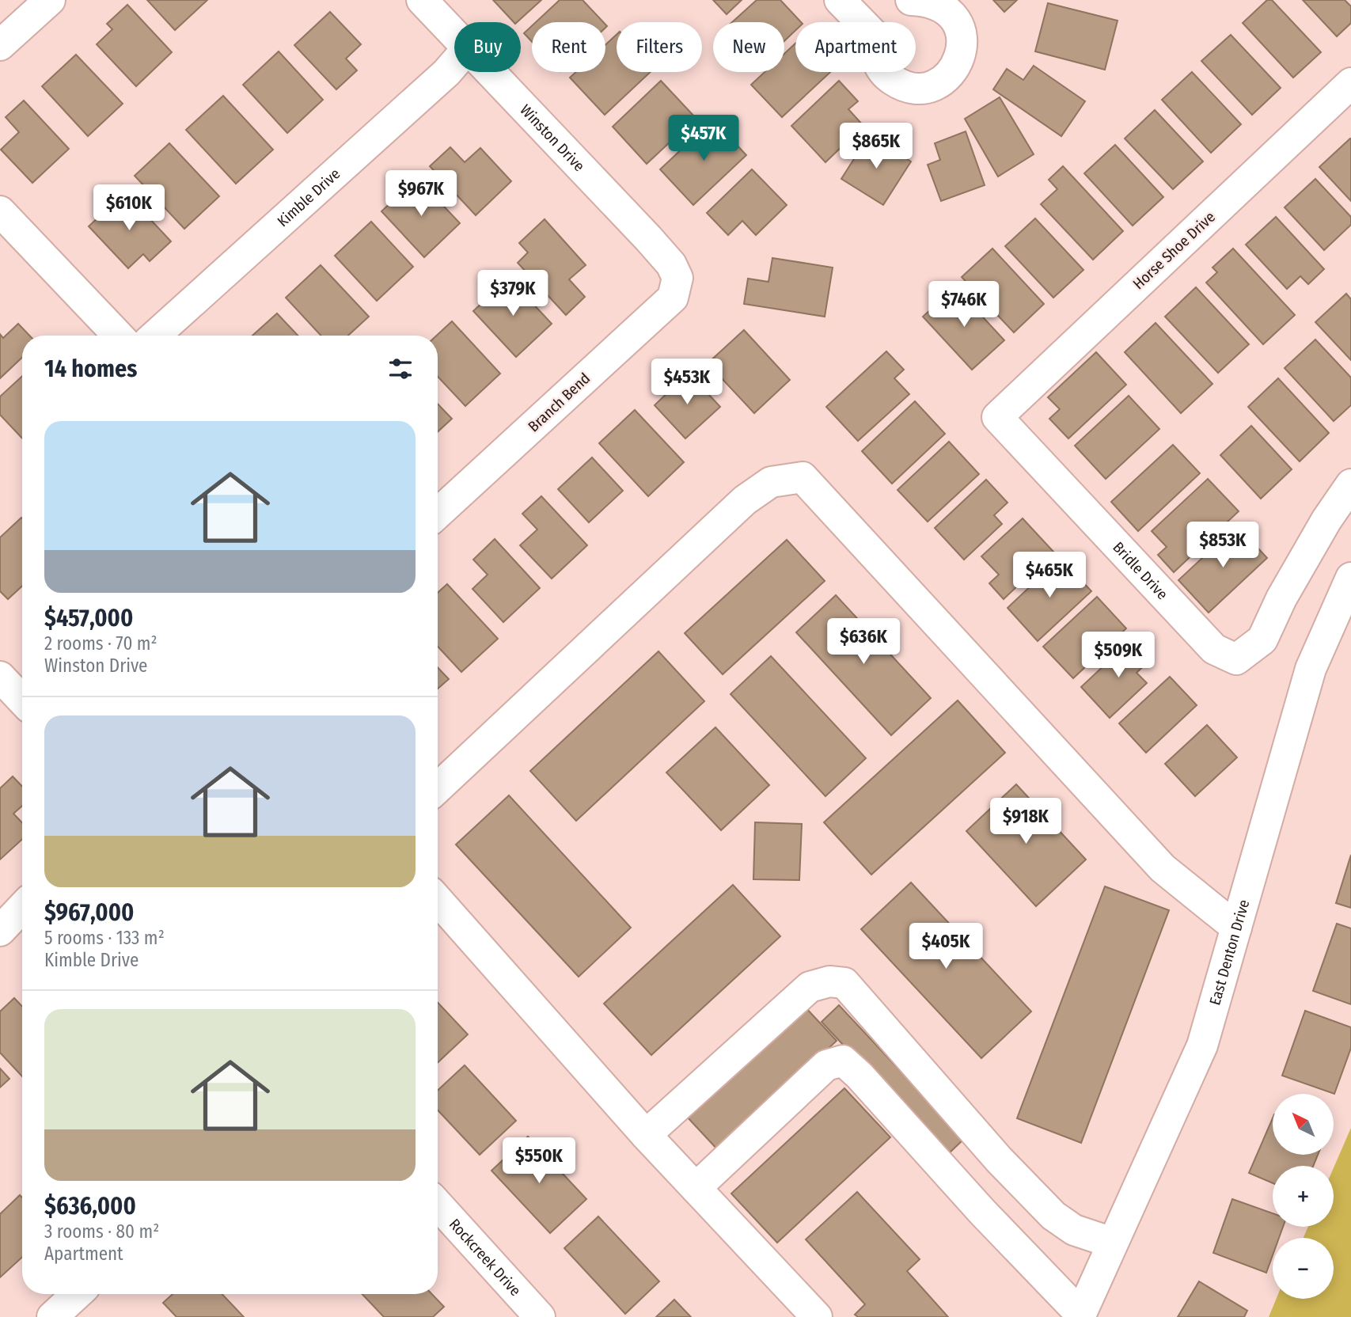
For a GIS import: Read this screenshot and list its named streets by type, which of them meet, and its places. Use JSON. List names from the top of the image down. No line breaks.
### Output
{"streets":{"street":["Winston Drive","Kimble Drive","Horse Shoe Drive","Branch Bend","Bridle Drive","East Denton Drive","Rockcreek Drive"]},"crossings":[["Winston Drive","Branch Bend"],["Horse Shoe Drive","Bridle Drive"]],"north":"top left","page":{"chip":["Buy","Rent","Filters","New","Apartment"],"price":["$457K","$865K","$967K","$610K","$379K","$746K","$453K","$853K","$465K","$636K","$509K","$918K","$405K","$550K"],"heading":"14 homes","list":[{"name":"$457,000","note":"2 rooms · 70 m² · Winston Drive"},{"name":"$967,000","note":"5 rooms · 133 m² · Kimble Drive"},{"name":"$636,000","note":"3 rooms · 80 m² · Apartment"}],"map_buttons":["+","−"]}}
